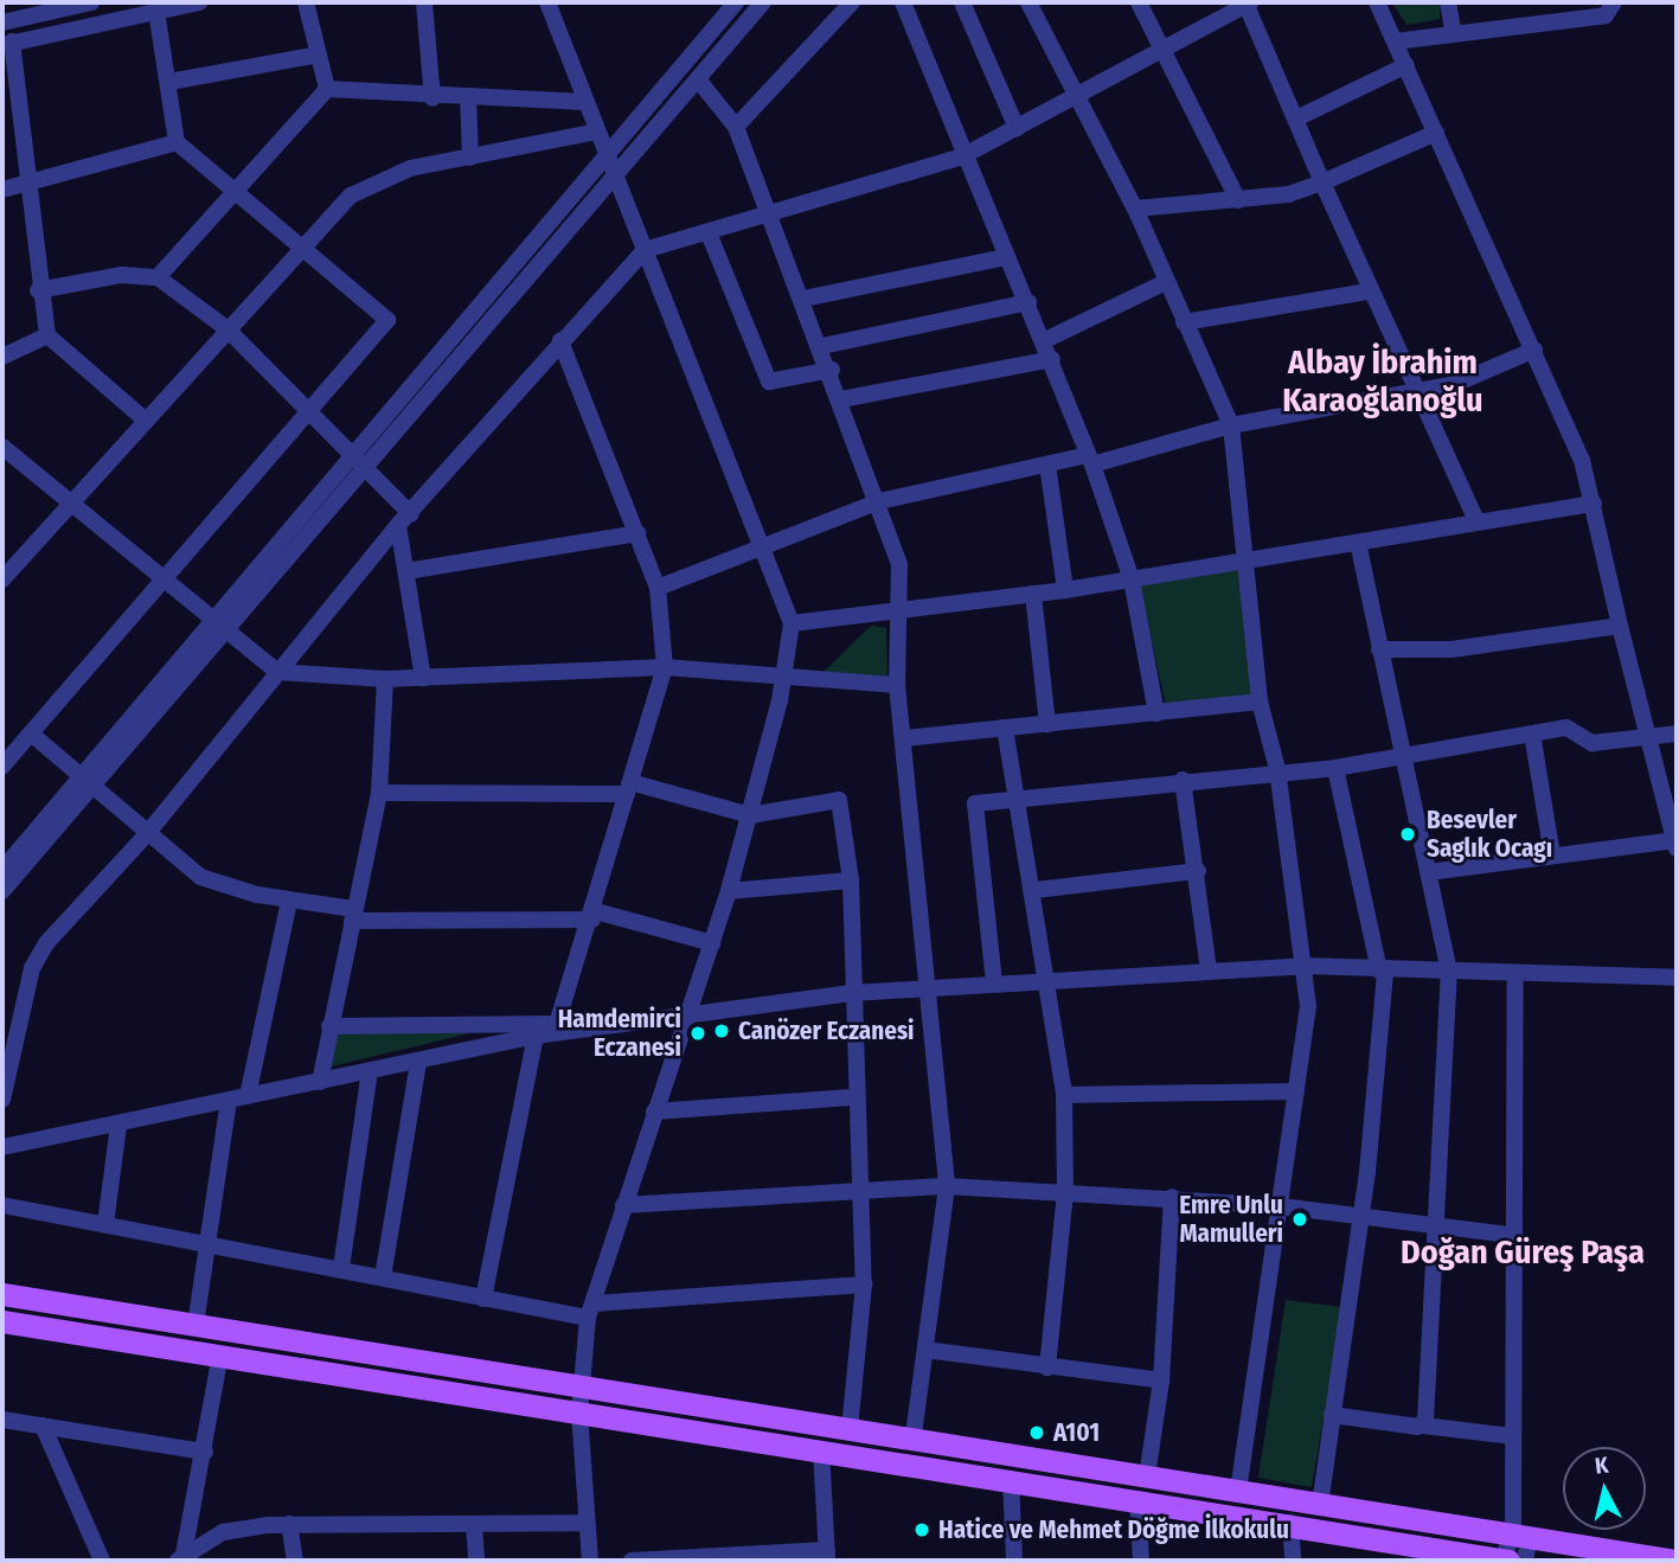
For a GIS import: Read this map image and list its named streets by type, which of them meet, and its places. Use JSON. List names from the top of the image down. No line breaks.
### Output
{"districts":["Albay İbrahim Karaoğlanoğlu","Doğan Güreş Paşa"],"places":["Besevler Saglık Ocagı","Canözer Eczanesi","Hamdemirci Eczanesi","Emre Unlu Mamulleri","A101","Hatice ve Mehmet Döğme İlkokulu"],"north":"top"}
